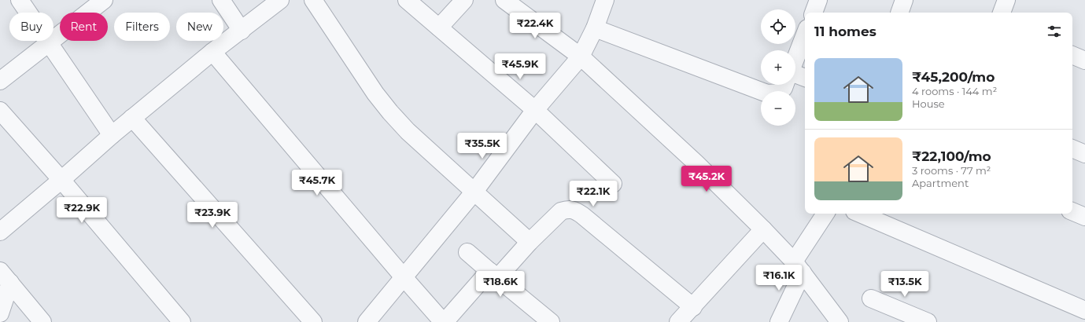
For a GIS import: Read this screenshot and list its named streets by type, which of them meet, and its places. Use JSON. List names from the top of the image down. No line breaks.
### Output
{"page":{"map_buttons":["+","−"],"price":["₹22.4K","₹45.9K","₹35.5K","₹45.2K","₹45.7K","₹22.1K","₹22.9K","₹23.9K","₹16.1K","₹18.6K","₹13.5K"],"chip":["Buy","Rent","Filters","New"],"heading":"11 homes","list":[{"name":"₹45,200/mo","note":"4 rooms · 144 m² · House"},{"name":"₹22,100/mo","note":"3 rooms · 77 m² · Apartment"}]}}
